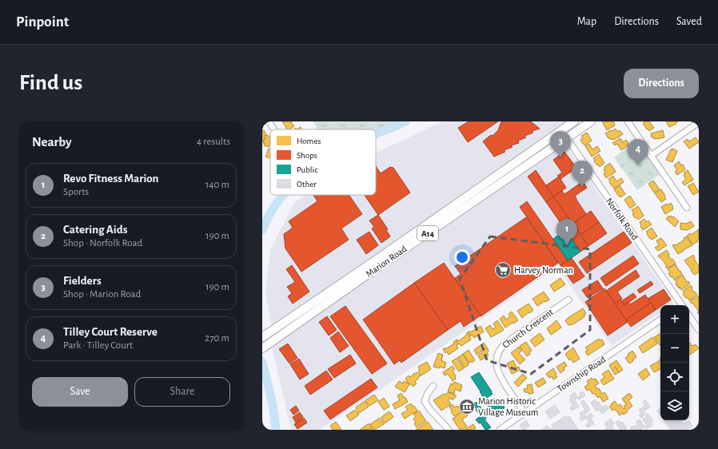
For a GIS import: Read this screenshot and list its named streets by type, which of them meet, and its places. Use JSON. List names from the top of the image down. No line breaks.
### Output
{"streets":{"main road":["A14","Marion Road"],"street":["Norfolk Road","Church Crescent","Township Road"]},"crossings":[["Norfolk Road","Marion Road"],["Church Crescent","Township Road"]],"places":{"supermarket":["Harvey Norman"],"museum":["Marion Historic Village Museum"]},"legend":["Homes","Shops","Public","Other"],"page":{"header":"Pinpoint","nav":["Map","Directions","Saved"],"buttons":["Directions",["Save","Share"]],"title":"Find us","heading":["Nearby","4 results"],"pins":["3","4","2","1"],"list":[{"mark":"1","name":"Revo Fitness Marion","note":"Sports","value":"140 m"},{"mark":"2","name":"Catering Aids","note":"Shop · Norfolk Road","value":"190 m"},{"mark":"3","name":"Fielders","note":"Shop · Marion Road","value":"190 m"},{"mark":"4","name":"Tilley Court Reserve","note":"Park · Tilley Court","value":"270 m"}],"map_buttons":["+","−"]}}
